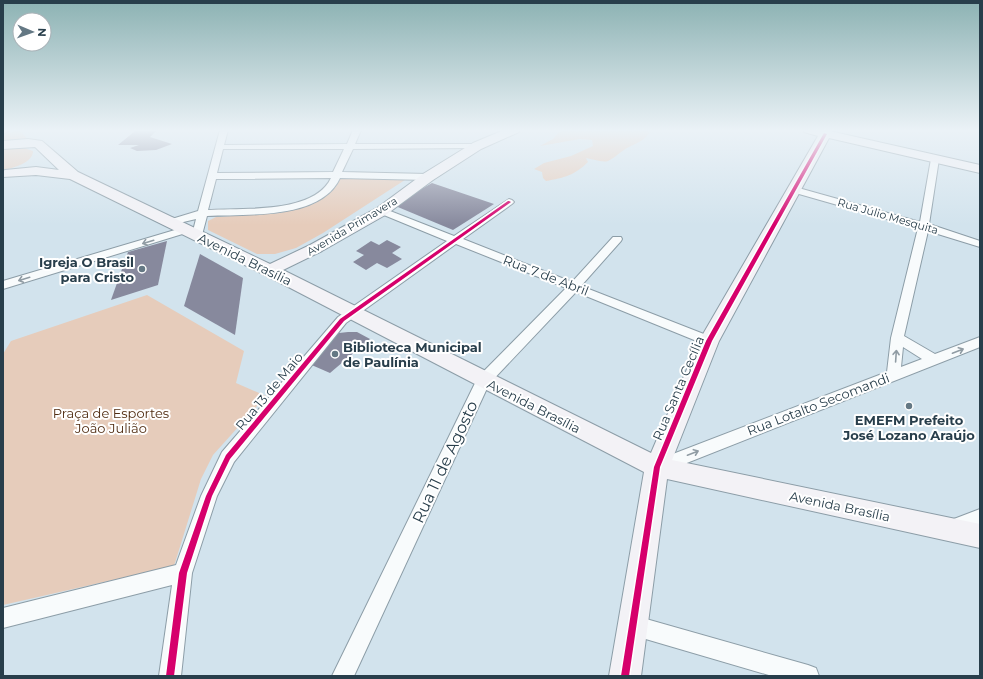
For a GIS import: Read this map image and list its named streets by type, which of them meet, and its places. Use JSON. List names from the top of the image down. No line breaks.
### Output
{"streets":{"main road":["Avenida Primavera","Avenida Brasília","Rua Santa Cecília"],"street":["Rua Júlio Mesquita","Rua 7 de Abril","Rua 13 de Maio","Rua Lotalto Secomandi","Rua 11 de Agosto"]},"crossings":[["Rua Júlio Mesquita","Rua Santa Cecília"],["Avenida Primavera","Avenida Brasília"],["Avenida Primavera","Rua 7 de Abril"],["Avenida Brasília","Rua Santa Cecília"],["Avenida Brasília","Rua 13 de Maio"],["Avenida Brasília","Rua Lotalto Secomandi"],["Avenida Brasília","Rua 11 de Agosto"],["Rua 7 de Abril","Rua Santa Cecília"],["Rua 7 de Abril","Rua 13 de Maio"],["Rua 7 de Abril","Rua 11 de Agosto"],["Rua Santa Cecília","Rua Lotalto Secomandi"]],"one_way":["Rua Lotalto Secomandi"],"parks":["Praça de Esportes João Julião"],"places":["Igreja O Brasil para Cristo","Biblioteca Municipal de Paulínia","EMEFM Prefeito José Lozano Araújo"],"north":"right"}
